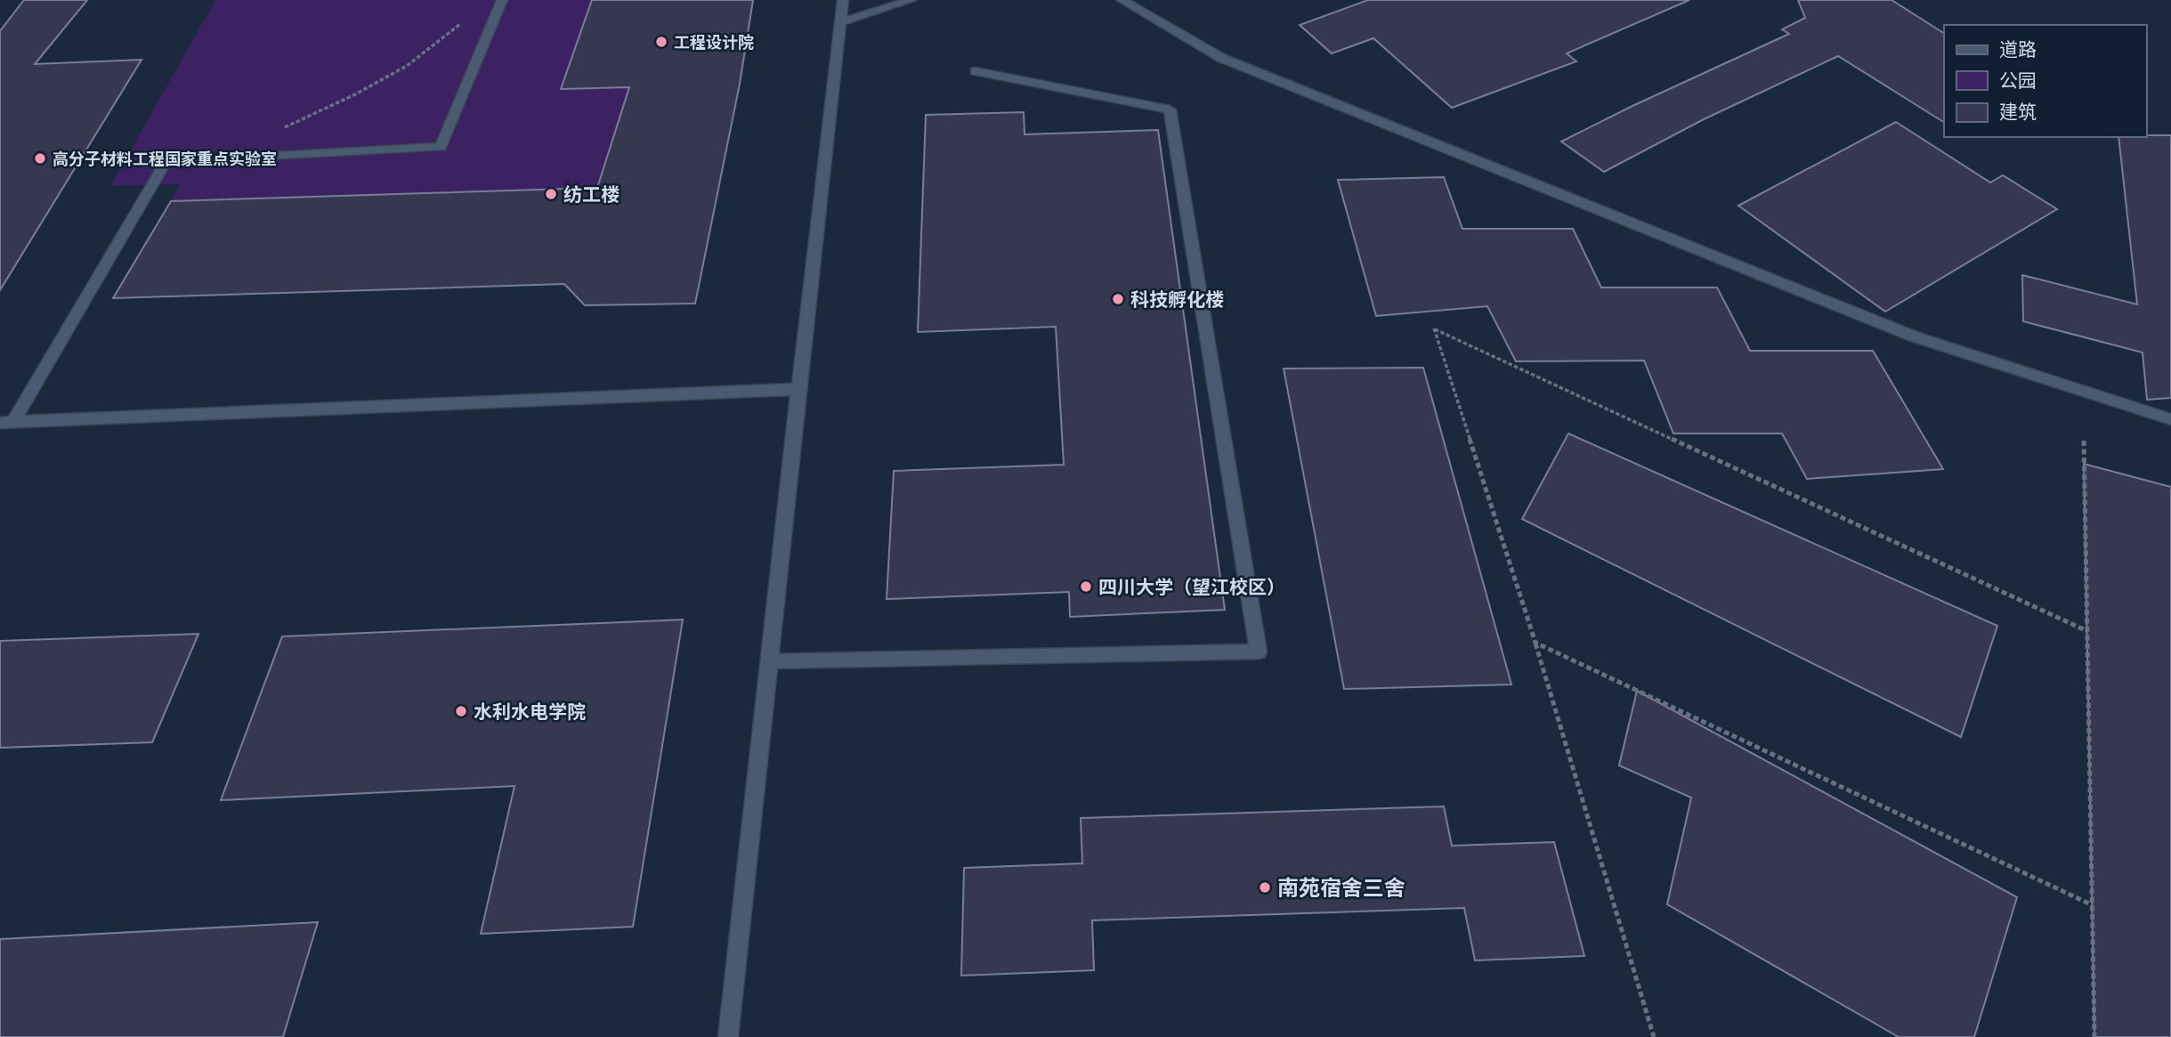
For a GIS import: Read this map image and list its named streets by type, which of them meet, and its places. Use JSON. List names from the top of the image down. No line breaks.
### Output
{"places":["工程设计院","高分子材料工程国家重点实验室","纺工楼","科技孵化楼","四川大学（望江校区）","水利水电学院","南苑宿舍三舍"],"legend":["道路","公园","建筑"]}
